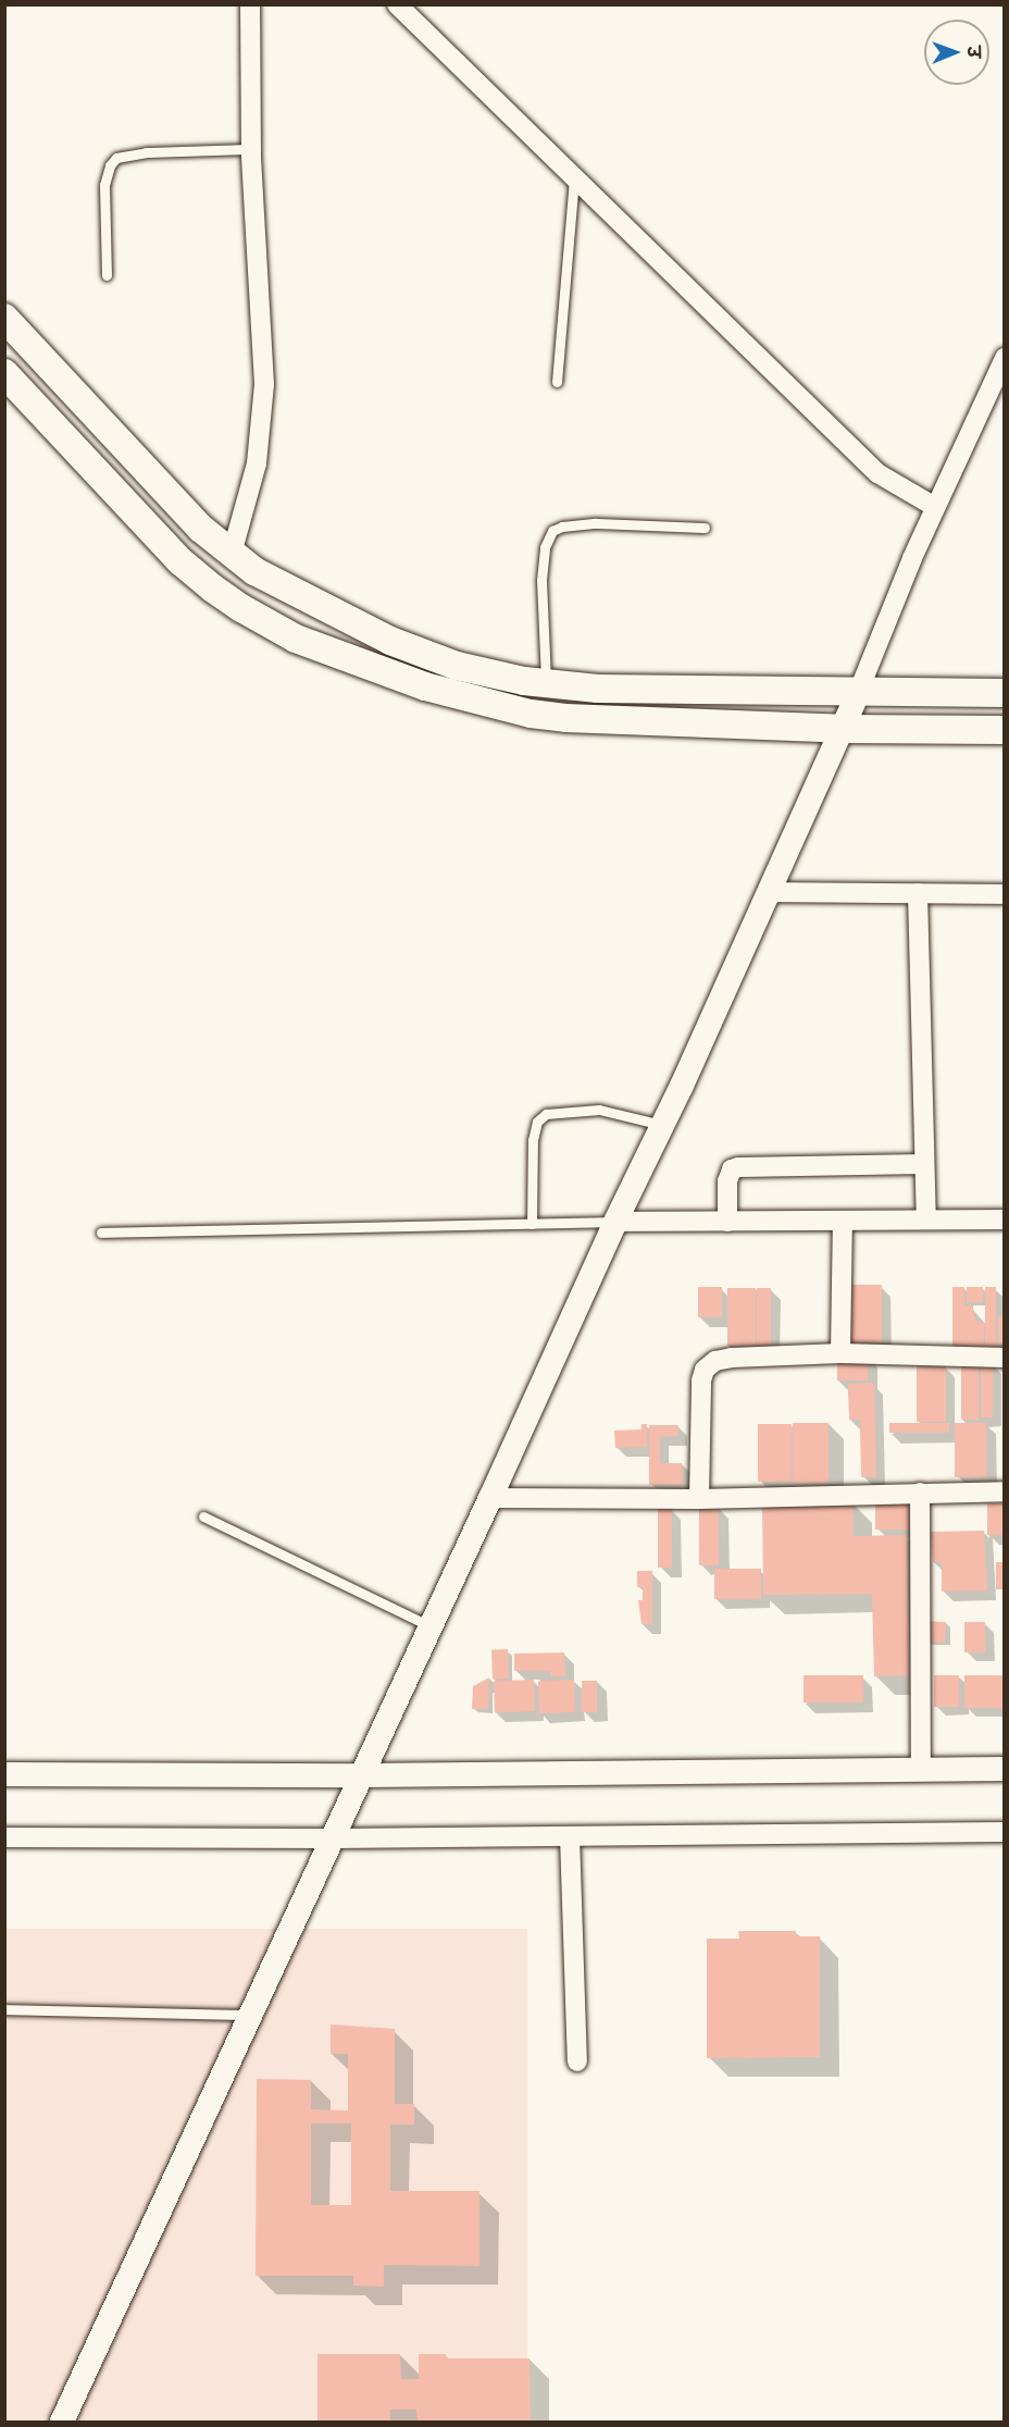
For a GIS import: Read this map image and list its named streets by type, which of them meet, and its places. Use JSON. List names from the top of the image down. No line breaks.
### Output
{"north":"right"}
